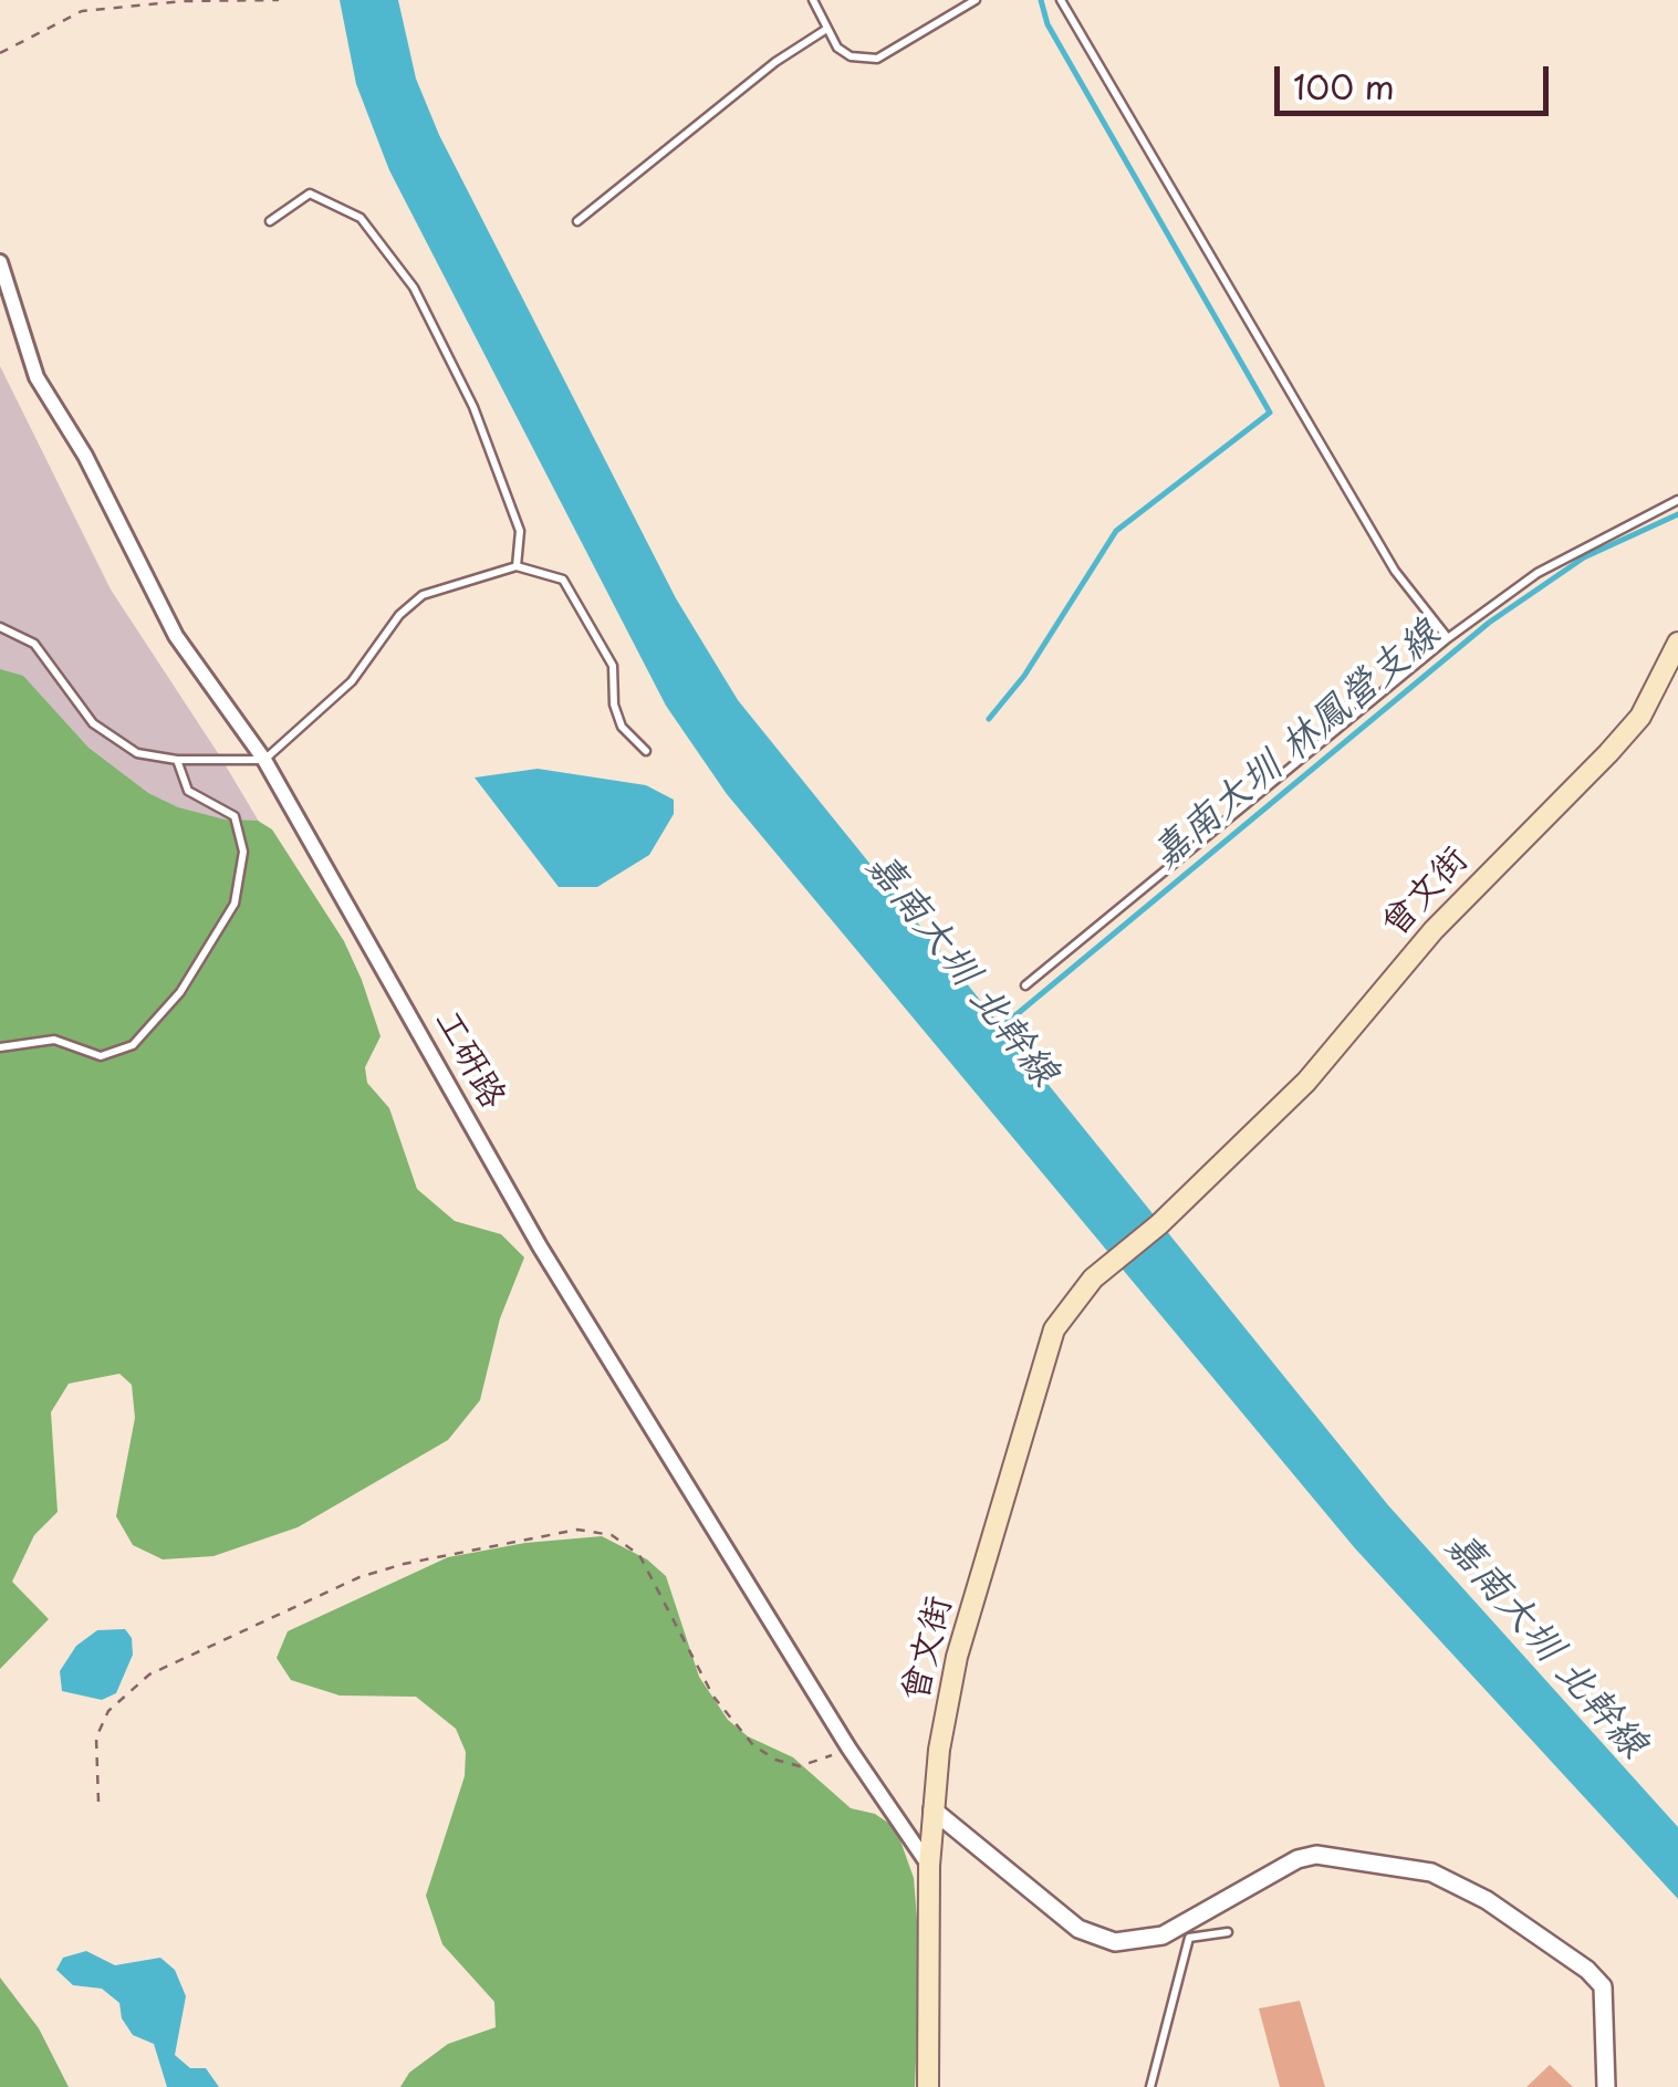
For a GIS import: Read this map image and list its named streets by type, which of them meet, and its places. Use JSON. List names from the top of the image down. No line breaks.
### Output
{"streets":{"main road":["曾文街"],"street":["工研路"]},"crossings":[["曾文街","工研路"]],"water":["嘉南大圳 林鳳營支線","嘉南大圳 北幹線"],"scale_bar":"100 m"}
